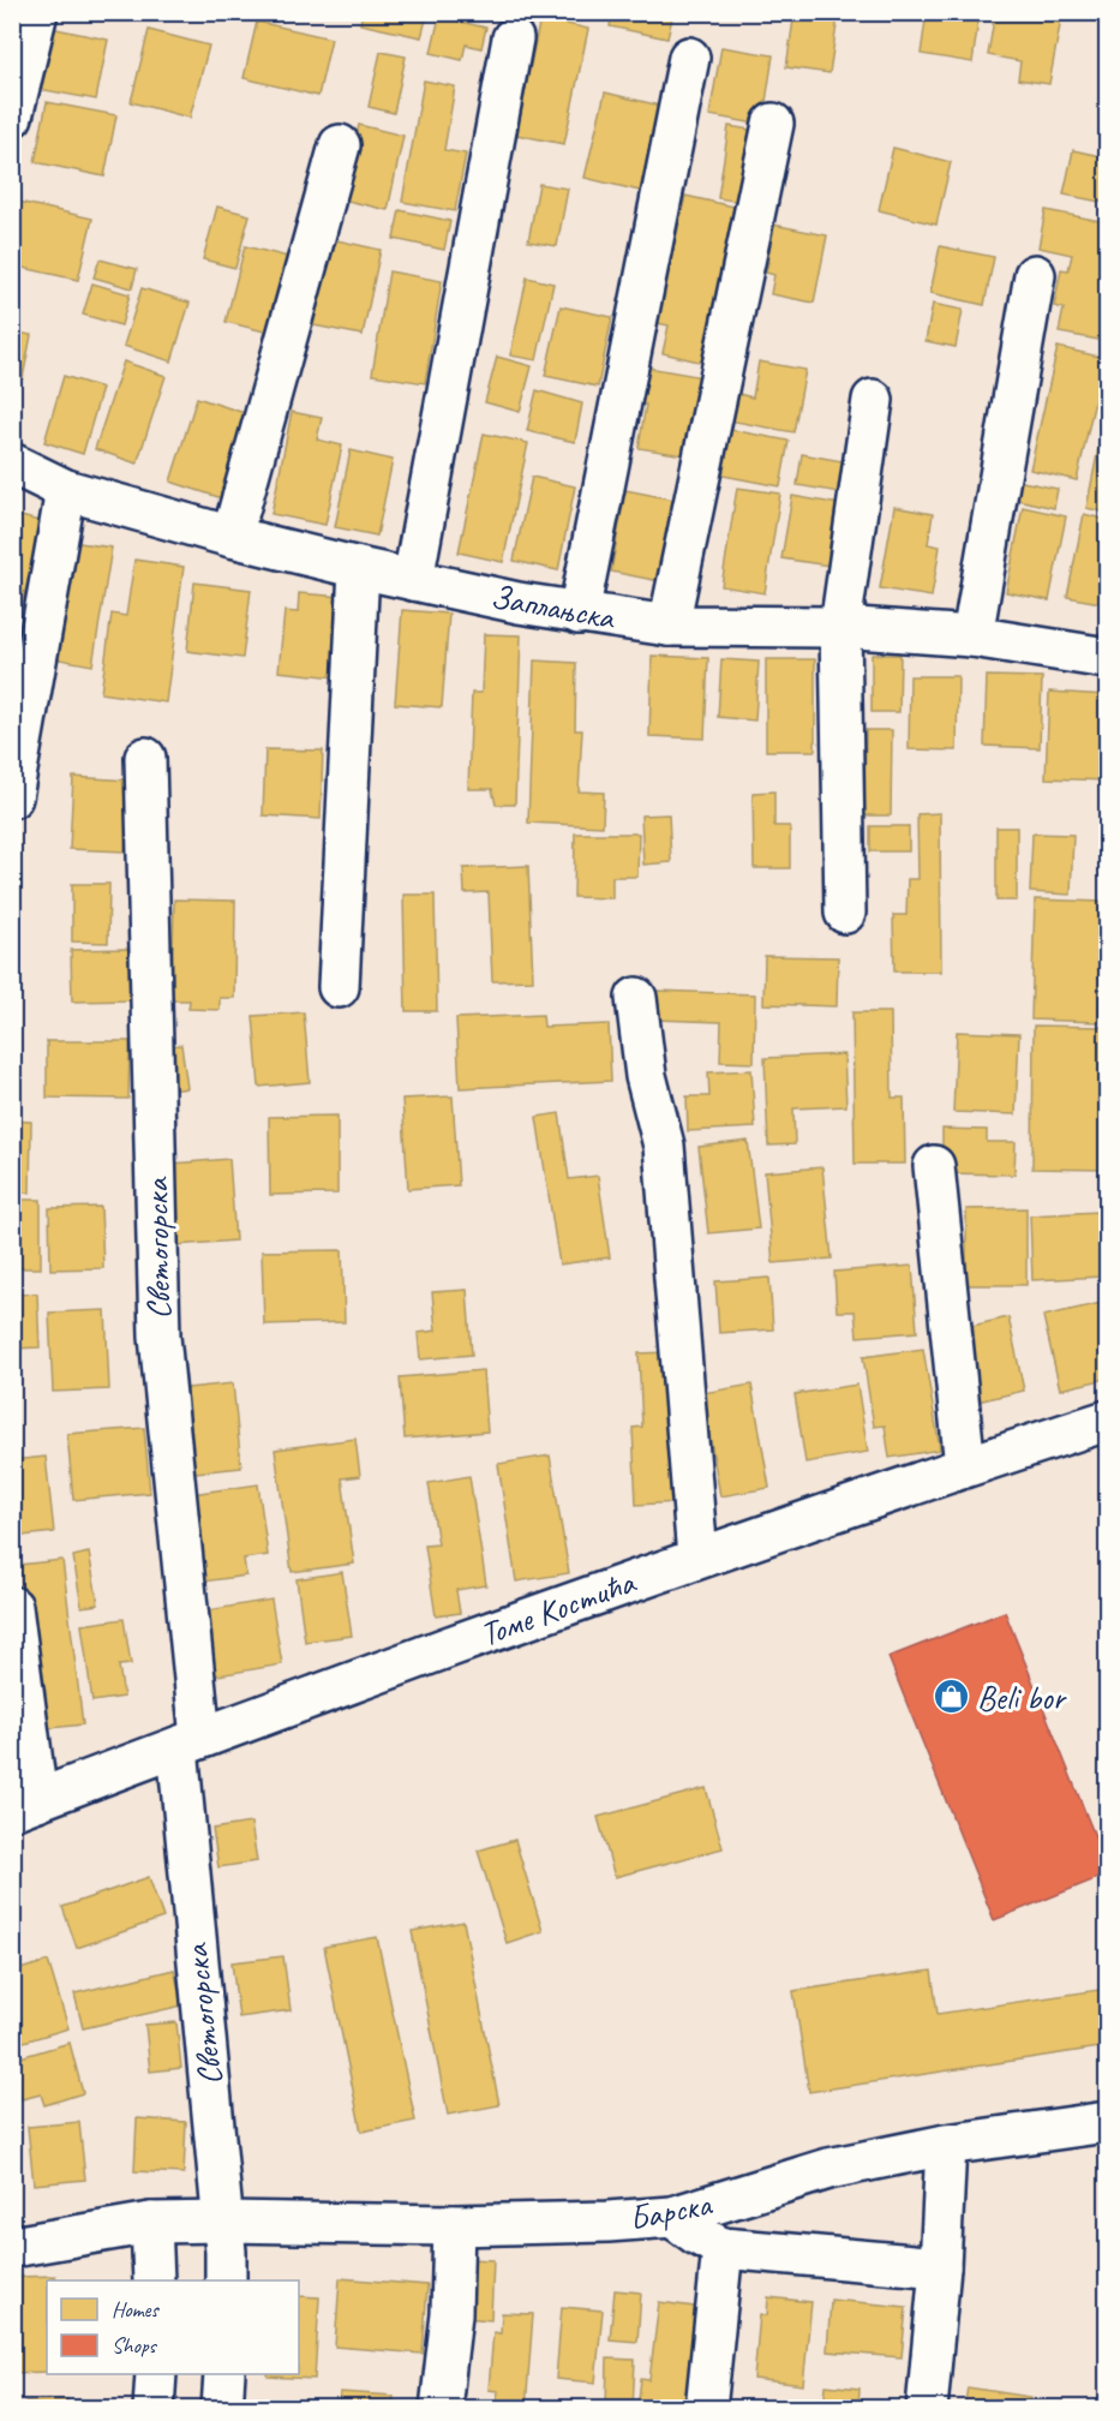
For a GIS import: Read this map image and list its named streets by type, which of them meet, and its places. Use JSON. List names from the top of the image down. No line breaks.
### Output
{"streets":{"street":["Заплањска","Светогорска","Томе Костића","Барска"]},"crossings":[["Светогорска","Томе Костића"],["Светогорска","Барска"]],"places":{"shop":["Beli bor"]},"legend":["Homes","Shops"]}
